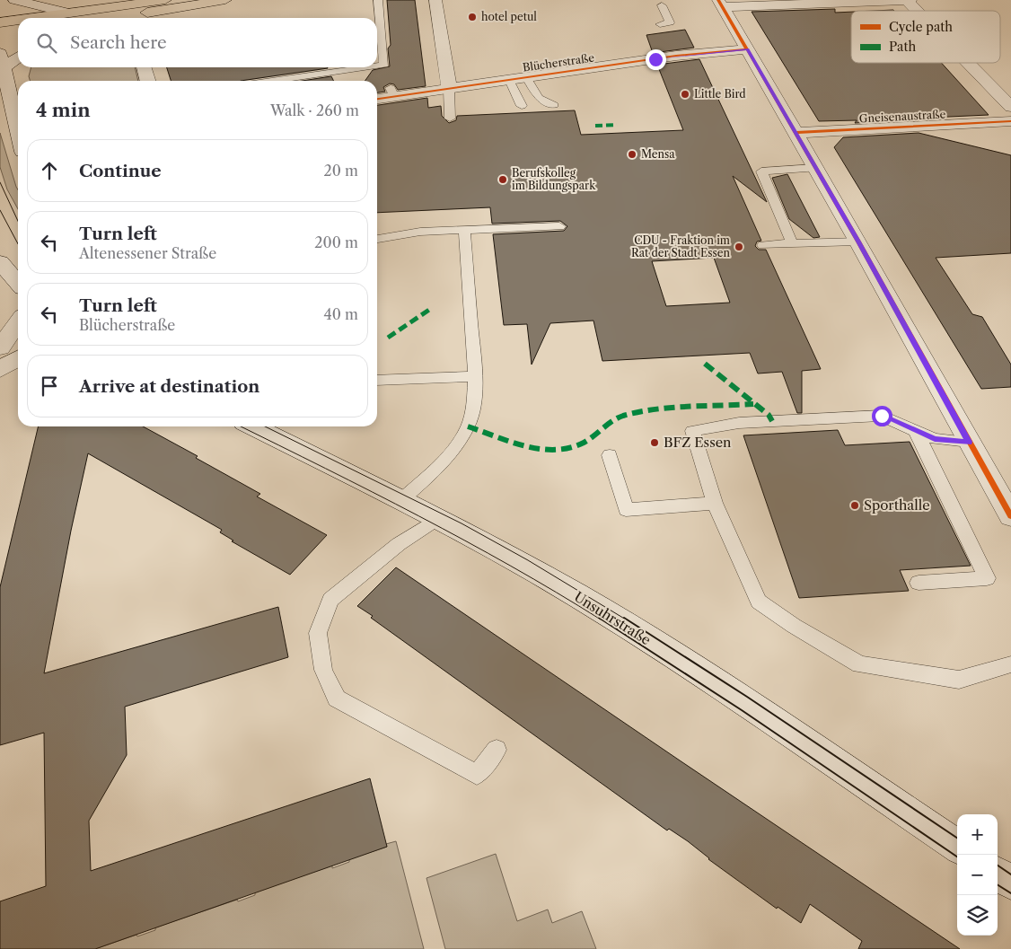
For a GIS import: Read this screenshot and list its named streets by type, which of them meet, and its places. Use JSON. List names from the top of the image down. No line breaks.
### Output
{"streets":{"street":["Blücherstraße","Gneisenaustraße","Unsuhrstraße"]},"places":["hotel petul","Little Bird","Mensa","Berufskolleg im Bildungspark","CDU - Fraktion im Rat der Stadt Essen","BFZ Essen","Sporthalle"],"legend":["Cycle path","Path"],"page":{"search":"Search here","heading":["4 min","Walk · 260 m"],"list":[["Continue","20 m"],["Turn left","Altenessener Straße","200 m"],["Turn left","Blücherstraße","40 m"],"Arrive at destination"],"map_buttons":["+","−"]}}
